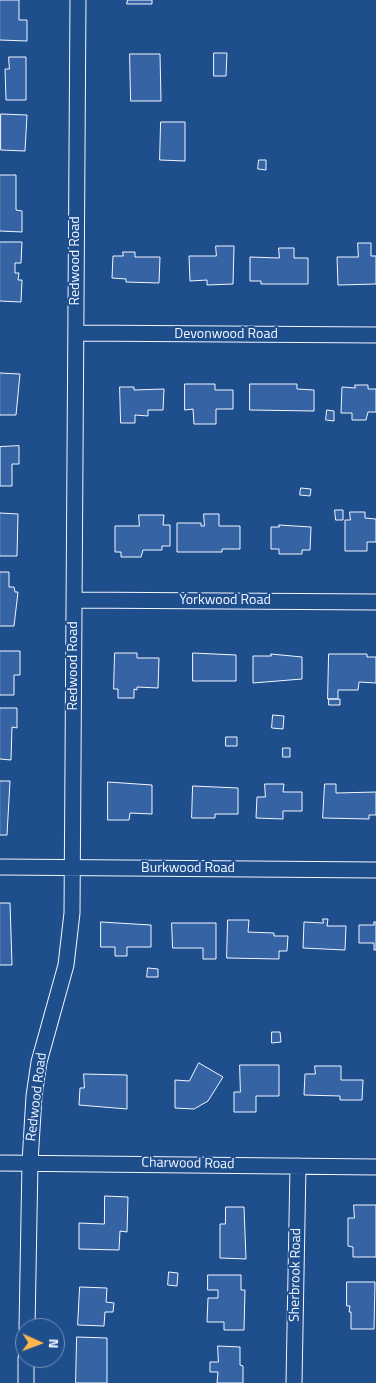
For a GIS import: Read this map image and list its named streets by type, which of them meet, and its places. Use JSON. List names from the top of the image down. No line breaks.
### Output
{"streets":{"street":["Redwood Road","Devonwood Road","Yorkwood Road","Burkwood Road","Charwood Road","Sherbrook Road"]},"crossings":[["Redwood Road","Devonwood Road"],["Redwood Road","Yorkwood Road"],["Redwood Road","Burkwood Road"],["Redwood Road","Charwood Road"],["Charwood Road","Sherbrook Road"]],"north":"right"}
